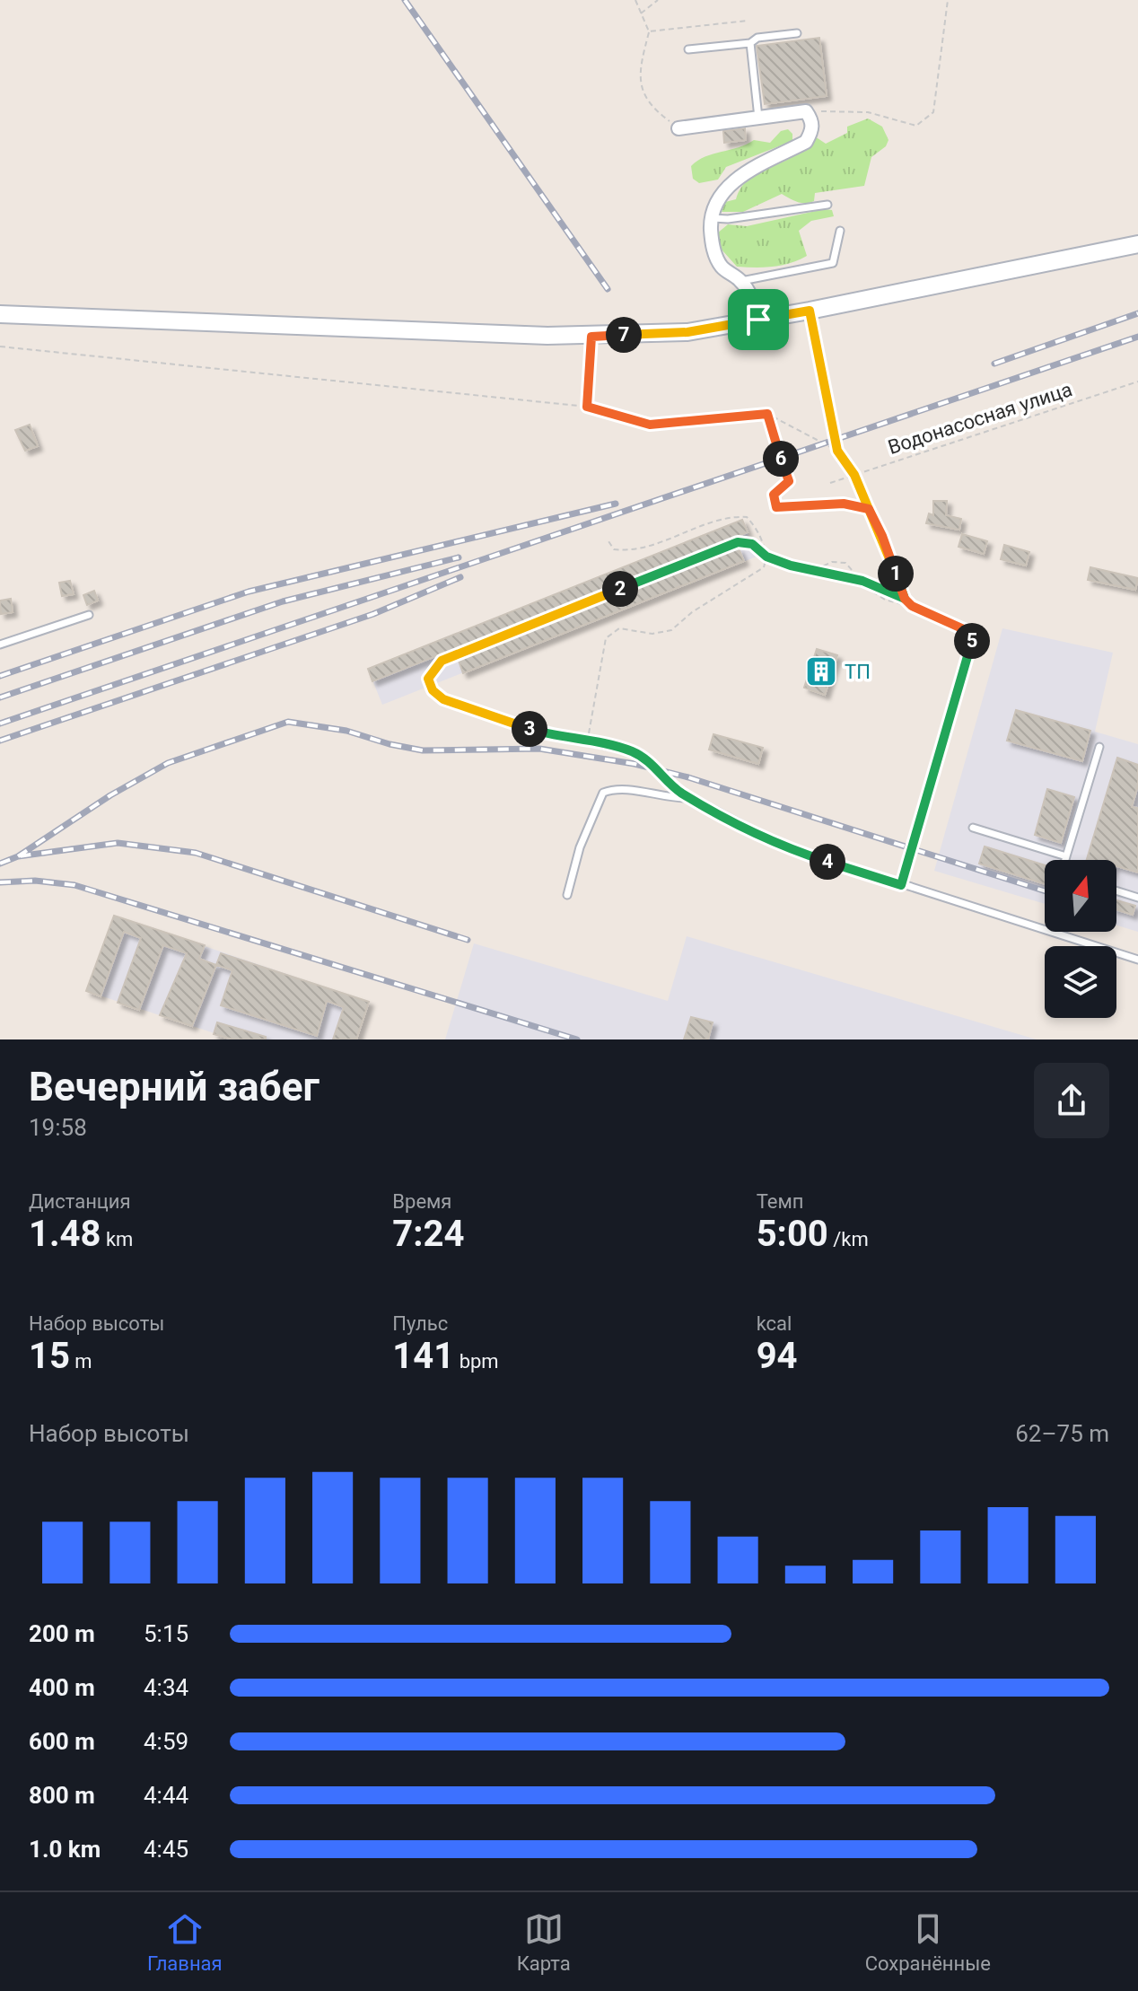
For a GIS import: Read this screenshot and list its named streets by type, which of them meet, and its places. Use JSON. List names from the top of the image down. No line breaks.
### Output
{"streets":{"path":["Водонасосная улица"]},"places":{"building":["ТП"]},"north":"top","page":{"pins":["7","6","1","2","5","3","4"],"heading":["Вечерний забег","19:58"],"stats":[["Дистанция","1.48 km"],["Время","7:24"],["Темп","5:00 /km"],["Набор высоты","15 m"],["Пульс","141 bpm"],["kcal","94"]],"chart":["Набор высоты","62–75 m"],"list":[{"name":"200 m","note":"5:15"},{"name":"400 m","note":"4:34"},{"name":"600 m","note":"4:59"},{"name":"800 m","note":"4:44"},{"name":"1.0 km","note":"4:45"}],"tabs":["Главная","Карта","Сохранённые"]}}
